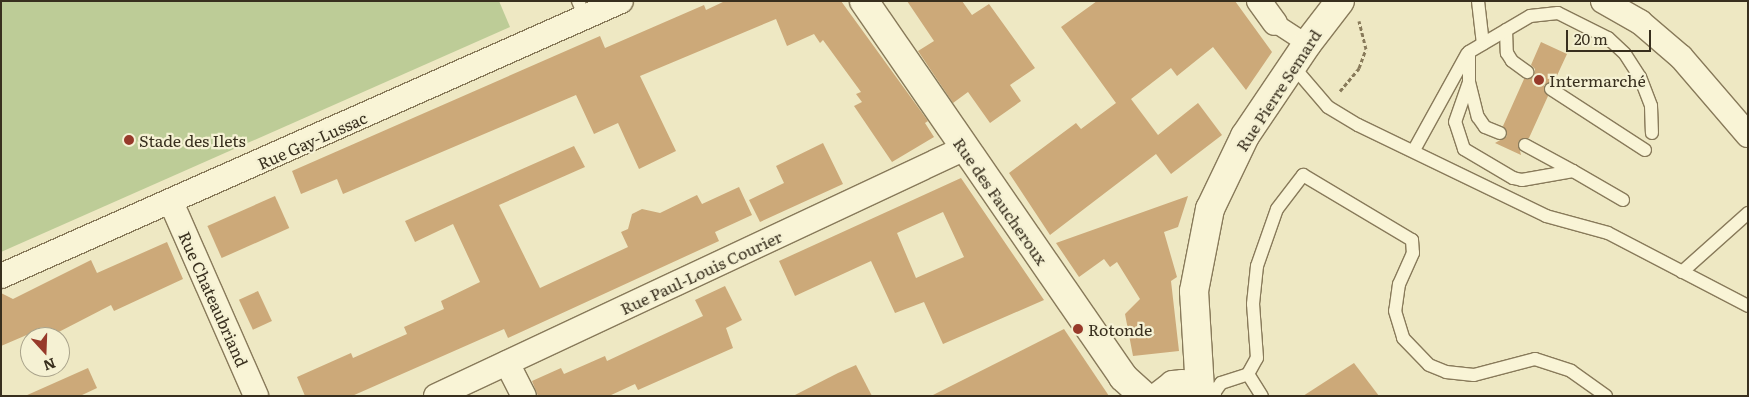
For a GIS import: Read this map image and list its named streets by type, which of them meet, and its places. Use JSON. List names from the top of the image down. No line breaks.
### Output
{"streets":{"street":["Rue Pierre Semard","Rue Gay-Lussac","Rue des Faucheroux","Rue Paul-Louis Courier","Rue Chateaubriand"]},"crossings":[["Rue Gay-Lussac","Rue Chateaubriand"],["Rue des Faucheroux","Rue Paul-Louis Courier"]],"places":["Intermarché","Stade des Ilets","Rotonde"],"scale_bar":"20 m","north":"bottom"}
